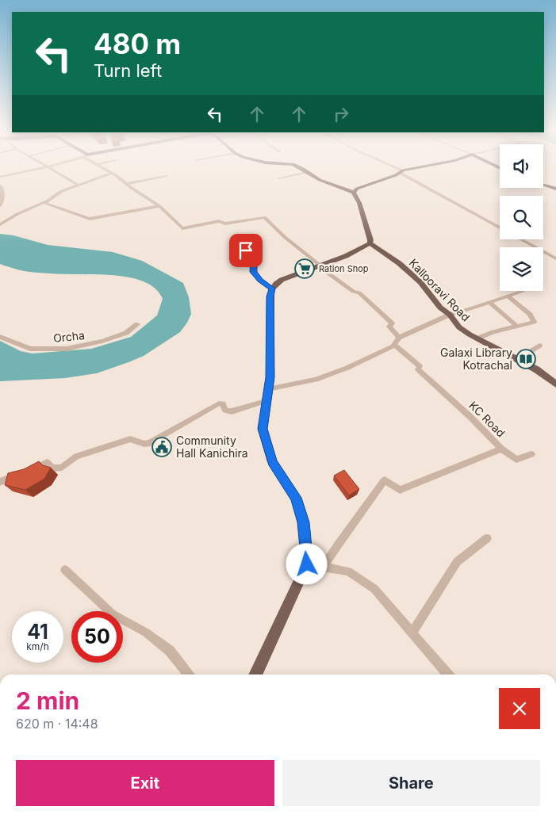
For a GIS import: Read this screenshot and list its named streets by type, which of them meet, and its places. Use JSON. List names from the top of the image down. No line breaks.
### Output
{"streets":{"main road":["Kallooravi Road"],"street":["Orcha","KC Road"]},"places":{"supermarket":["Ration Shop"],"library":["Galaxi Library Kotrachal"],"public building":["Community Hall Kanichira"]},"page":{"turn":["480 m","Turn left"],"speed":"41 km/h","limit":"50","heading":["2 min","620 m · 14:48"],"buttons":["Exit","Share"]}}
